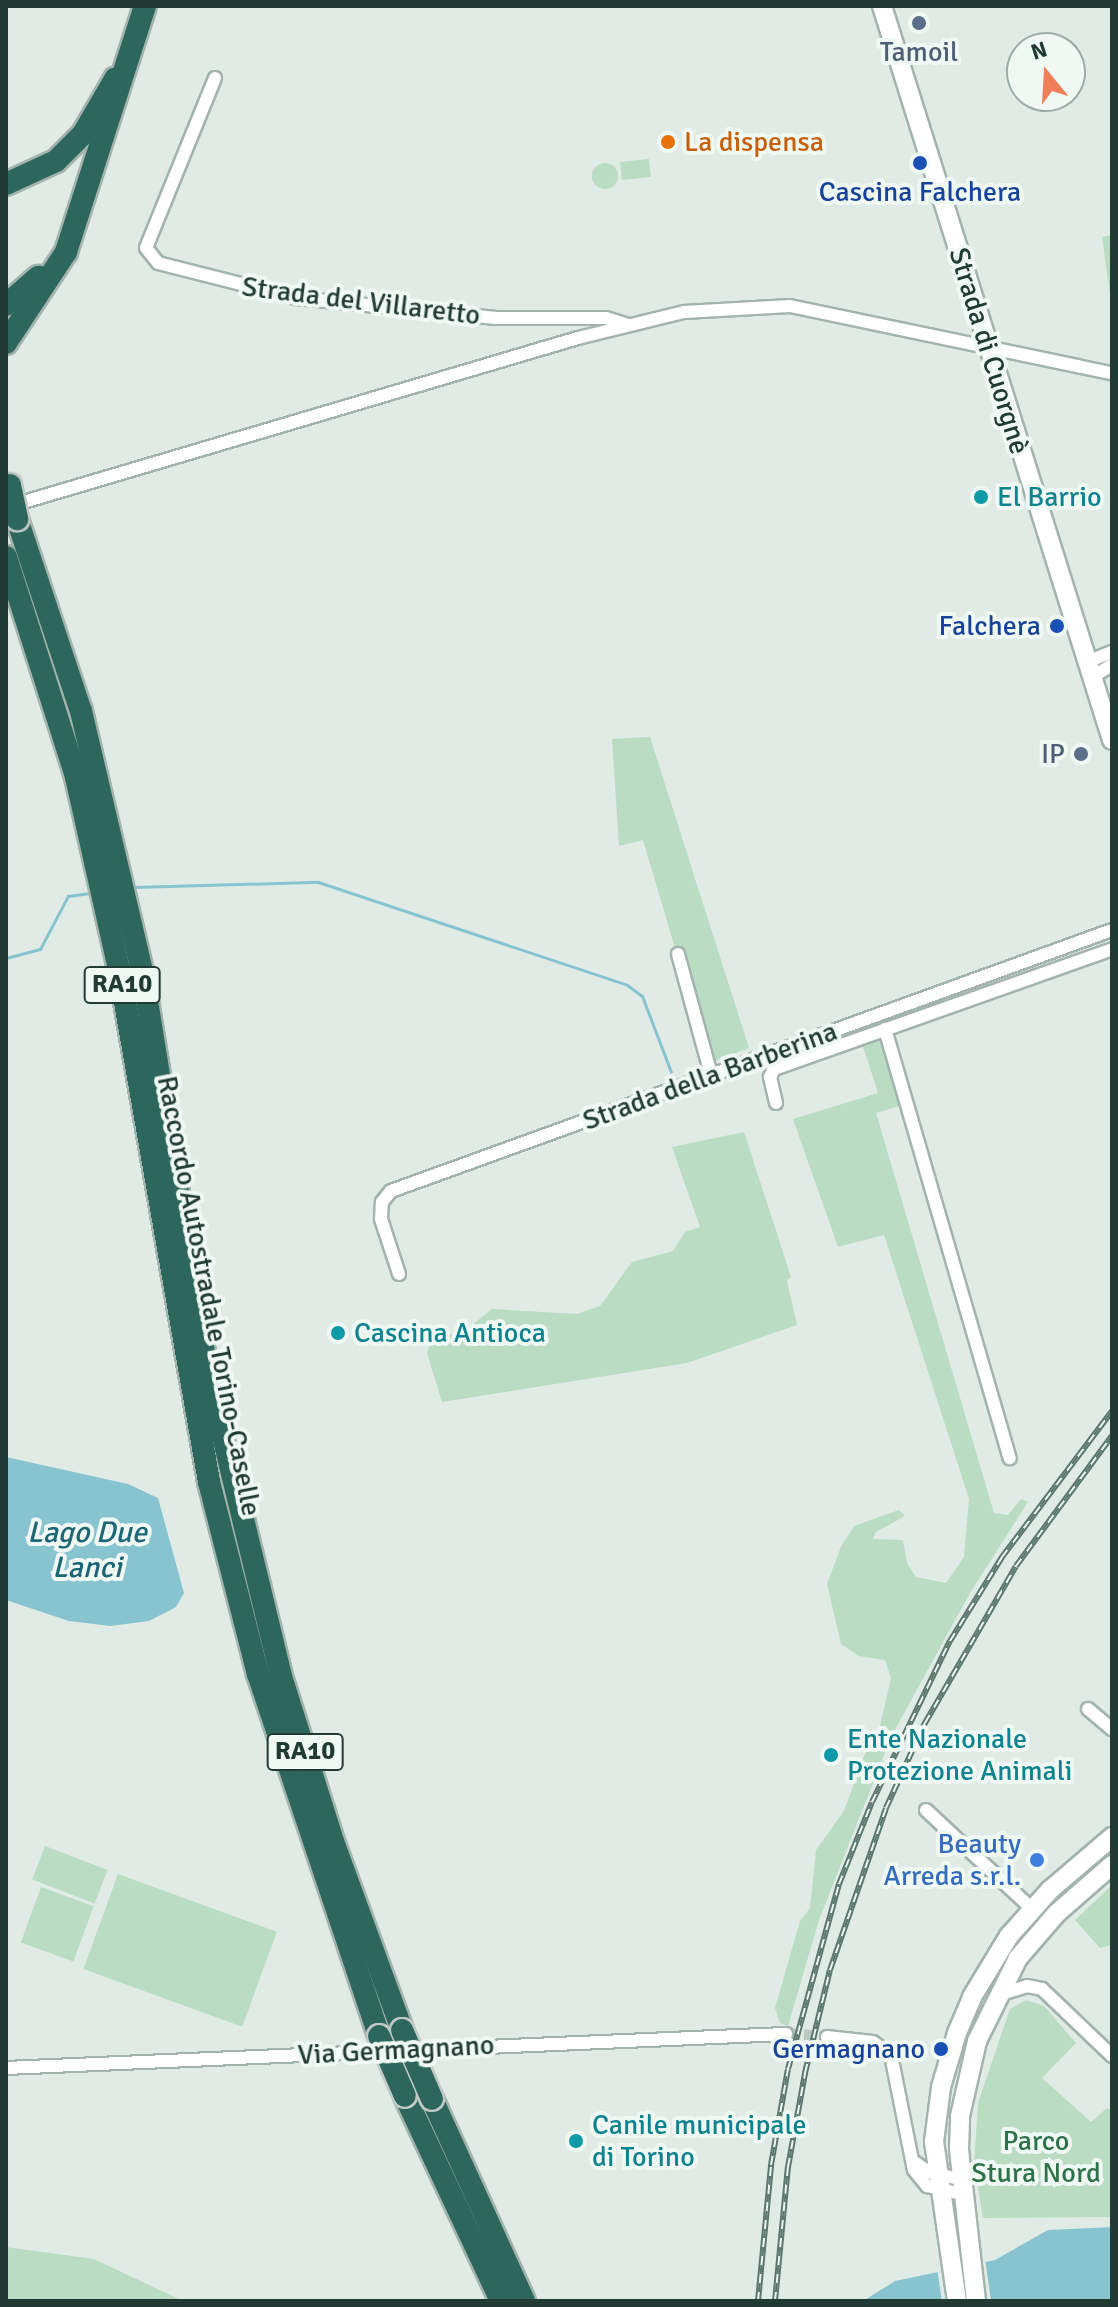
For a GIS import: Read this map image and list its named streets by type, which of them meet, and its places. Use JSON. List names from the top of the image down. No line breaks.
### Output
{"streets":{"highway":["RA10","Raccordo Autostradale Torino-Caselle"],"main road":["Strada di Cuorgnè"],"street":["Strada del Villaretto","Strada della Barberina","Via Germagnano"]},"crossings":[["Strada del Villaretto","Strada di Cuorgnè"],["Strada del Villaretto","Raccordo Autostradale Torino-Caselle"]],"water":["Lago Due Lanci"],"parks":["Parco Stura Nord"],"places":["Tamoil","La dispensa","Cascina Falchera","El Barrio","Falchera","IP","Cascina Antioca","Ente Nazionale Protezione Animali","Beauty Arreda s.r.l.","Germagnano","Canile municipale di Torino"],"north":"top"}
